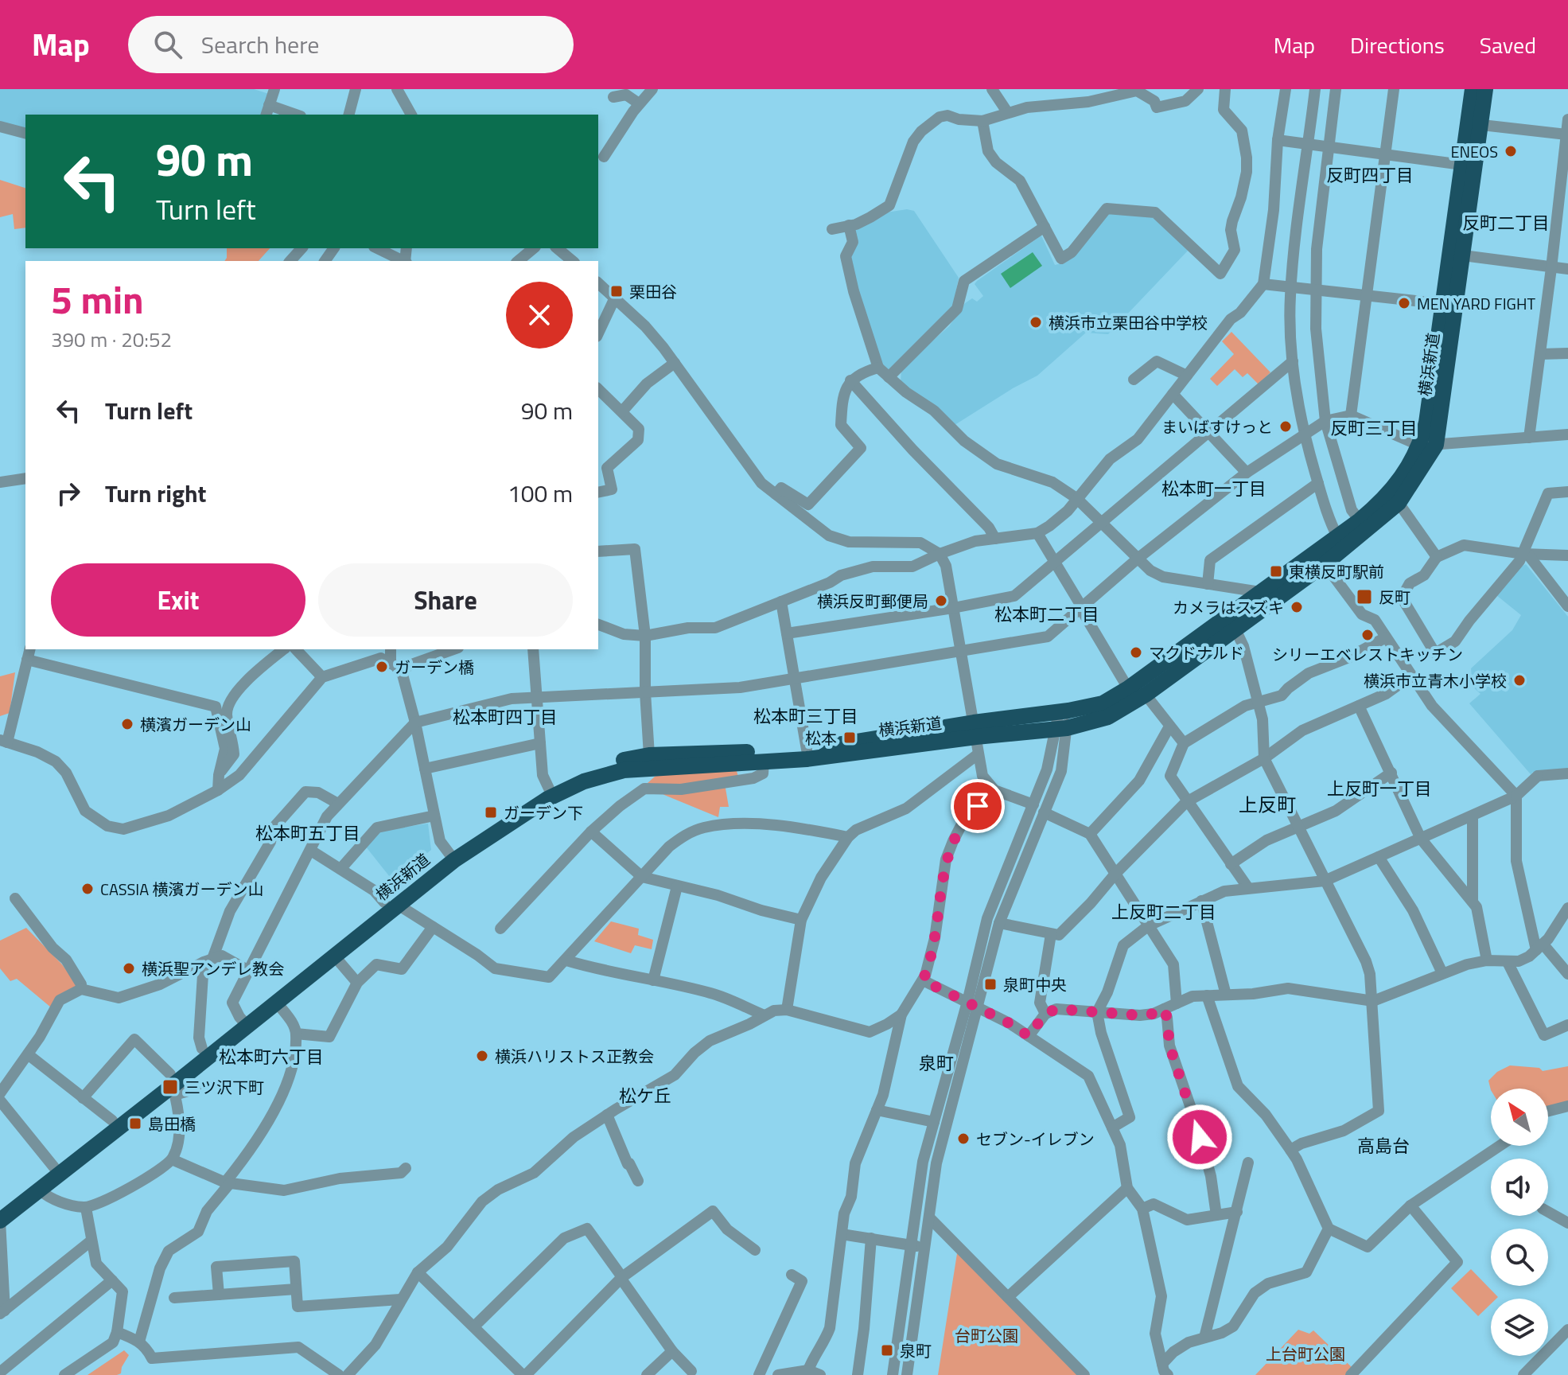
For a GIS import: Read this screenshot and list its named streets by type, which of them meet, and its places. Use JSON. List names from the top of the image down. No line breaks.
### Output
{"streets":{"highway":["横浜新道"]},"districts":["反町四丁目","反町二丁目","反町三丁目","松本町一丁目","松本町二丁目","松本町三丁目","松本町四丁目","上反町一丁目","上反町","松本町五丁目","上反町二丁目","松本町六丁目","泉町","松ケ丘","高島台"],"parks":["台町公園","上台町公園"],"places":{"other":["ENEOS","MEN YARD FIGHT","横浜市立栗田谷中学校","まいばすけっと","横浜反町郵便局","カメラはスズキ","シリーエベレストキッチン","マクドナルド","ガーデン橋","横浜市立青木小学校","横濱ガーデン山","CASSIA 横濱ガーデン山","横浜聖アンデレ教会","横浜ハリストス正教会","セブン-イレブン"],"transit":["栗田谷","東横反町駅前","反町","松本","ガーデン下","泉町中央","三ツ沢下町","島田橋","泉町"]},"north":"top left","page":{"header":"Map","search":"Search here","nav":["Map","Directions","Saved"],"turn":["90 m","Turn left"],"heading":["5 min","390 m · 20:52"],"list":[{"name":"Turn left","value":"90 m"},{"name":"Turn right","value":"100 m"}],"buttons":["Exit","Share"]}}
